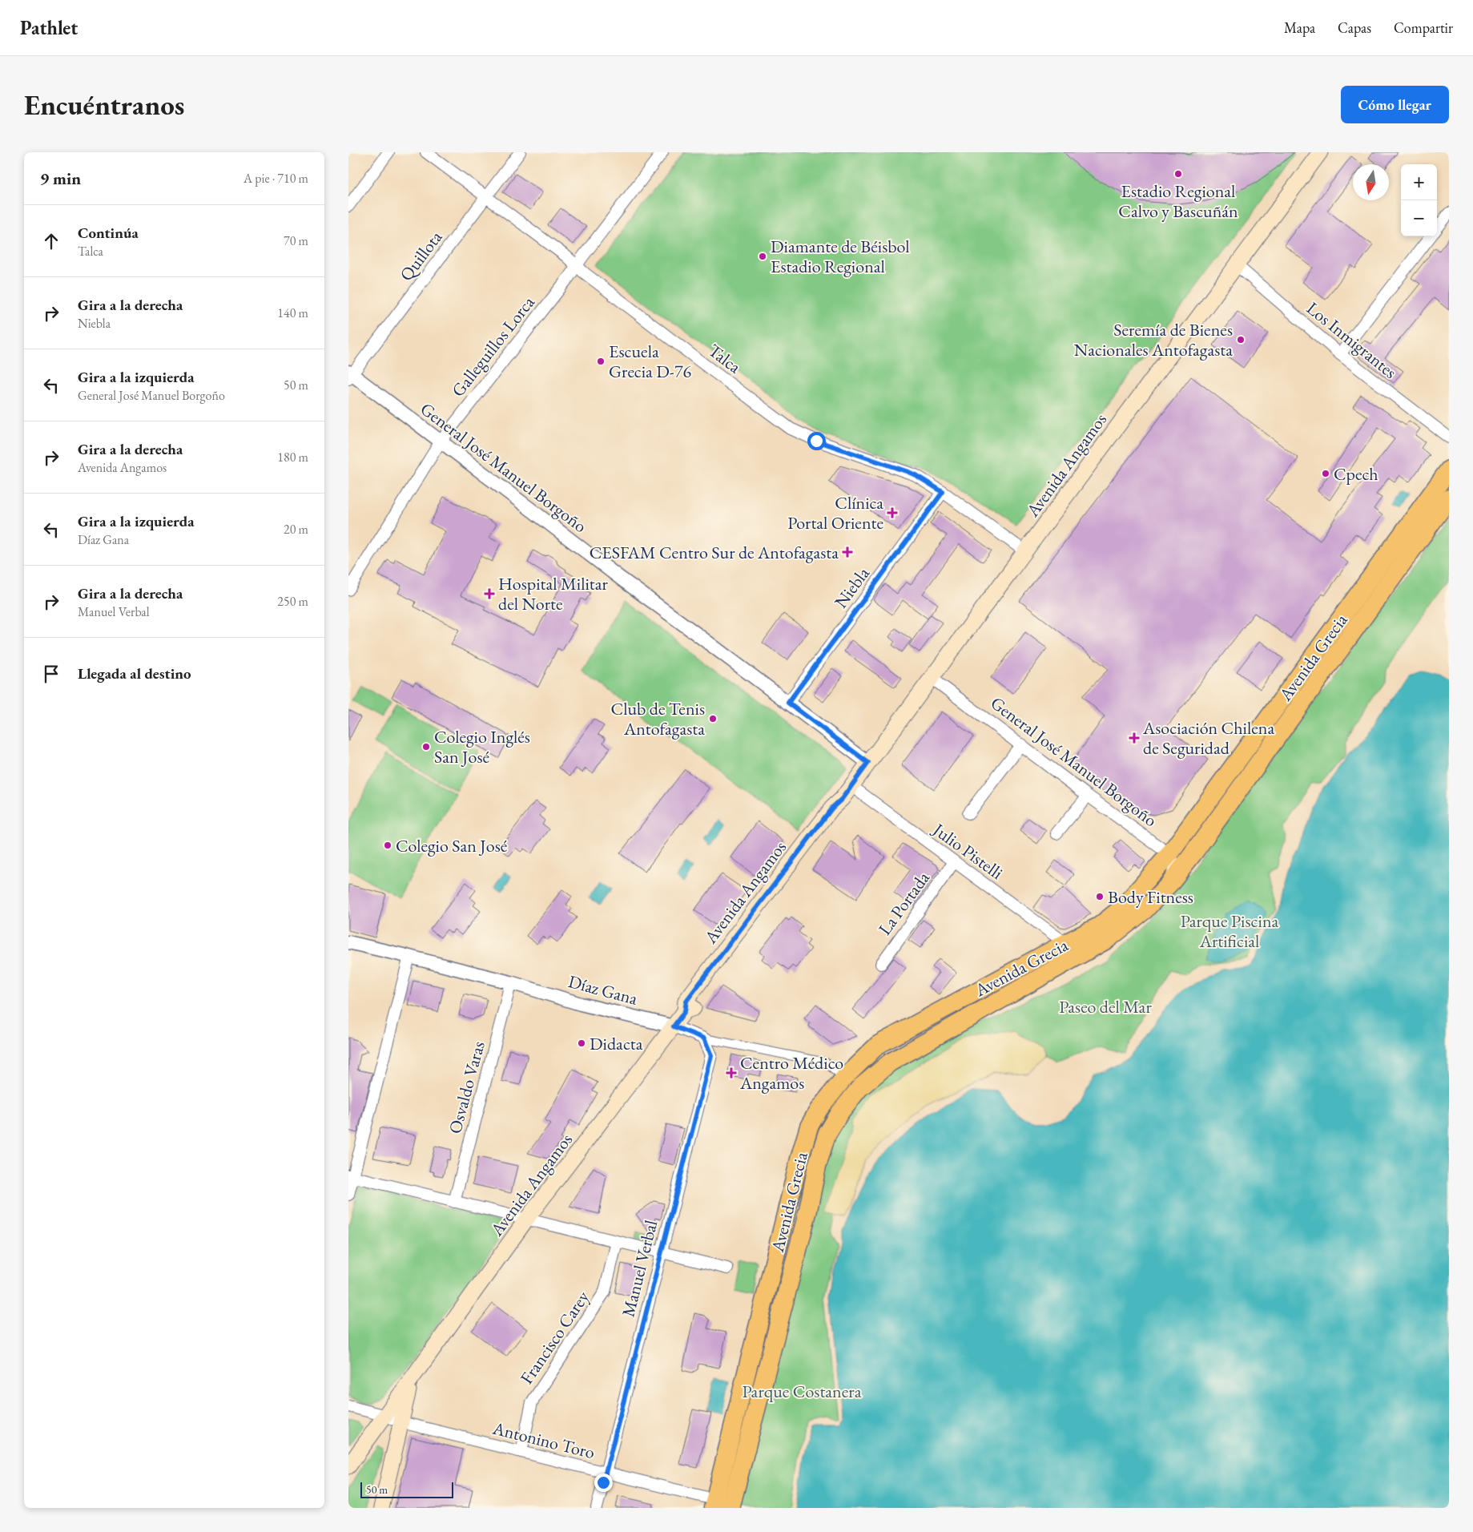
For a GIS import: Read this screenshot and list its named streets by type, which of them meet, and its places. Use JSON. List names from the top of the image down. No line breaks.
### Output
{"streets":{"highway":["Avenida Grecia"],"main road":["Avenida Angamos"],"street":["Quillota","Los Inmigrantes","Galleguillos Lorca","Talca","General José Manuel Borgoño","Niebla","Julio Pistelli","La Portada","Díaz Gana","Osvaldo Varas","Manuel Verbal","Francisco Carey","Antonino Toro"]},"crossings":[["Quillota","Talca"],["Quillota","General José Manuel Borgoño"],["Los Inmigrantes","Avenida Angamos"],["Galleguillos Lorca","Talca"],["Galleguillos Lorca","General José Manuel Borgoño"],["Talca","Avenida Angamos"],["Talca","Niebla"],["Avenida Angamos","General José Manuel Borgoño"],["Avenida Angamos","Julio Pistelli"],["Avenida Angamos","Díaz Gana"],["Avenida Angamos","Antonino Toro"],["General José Manuel Borgoño","Niebla"],["General José Manuel Borgoño","Avenida Grecia"],["Avenida Grecia","Julio Pistelli"],["Avenida Grecia","Díaz Gana"],["Avenida Grecia","Antonino Toro"],["Julio Pistelli","La Portada"],["Díaz Gana","Osvaldo Varas"],["Díaz Gana","Manuel Verbal"],["Manuel Verbal","Antonino Toro"],["Francisco Carey","Antonino Toro"]],"parks":["Parque Piscina Artificial","Paseo del Mar","Parque Costanera"],"places":{"other":["Estadio Regional Calvo y Bascuñán","Diamante de Béisbol Estadio Regional","Seremía de Bienes Nacionales Antofagasta","Escuela Grecia D-76","Cpech","Club de Tenis Antofagasta","Colegio Inglés San José","Colegio San José","Body Fitness","Didacta"],"health":["Clínica Portal Oriente","CESFAM Centro Sur de Antofagasta","Hospital Militar del Norte","Asociación Chilena de Seguridad","Centro Médico Angamos"]},"scale_bar":"50 m","north":"bottom","page":{"header":"Pathlet","nav":["Mapa","Capas","Compartir"],"buttons":"Cómo llegar","title":"Encuéntranos","heading":["9 min","A pie · 710 m"],"map_buttons":["+","−"],"list":[["Continúa","Talca","70 m"],["Gira a la derecha","Niebla","140 m"],["Gira a la izquierda","General José Manuel Borgoño","50 m"],["Gira a la derecha","Avenida Angamos","180 m"],["Gira a la izquierda","Díaz Gana","20 m"],["Gira a la derecha","Manuel Verbal","250 m"],"Llegada al destino"],"scale":"50 m"}}
